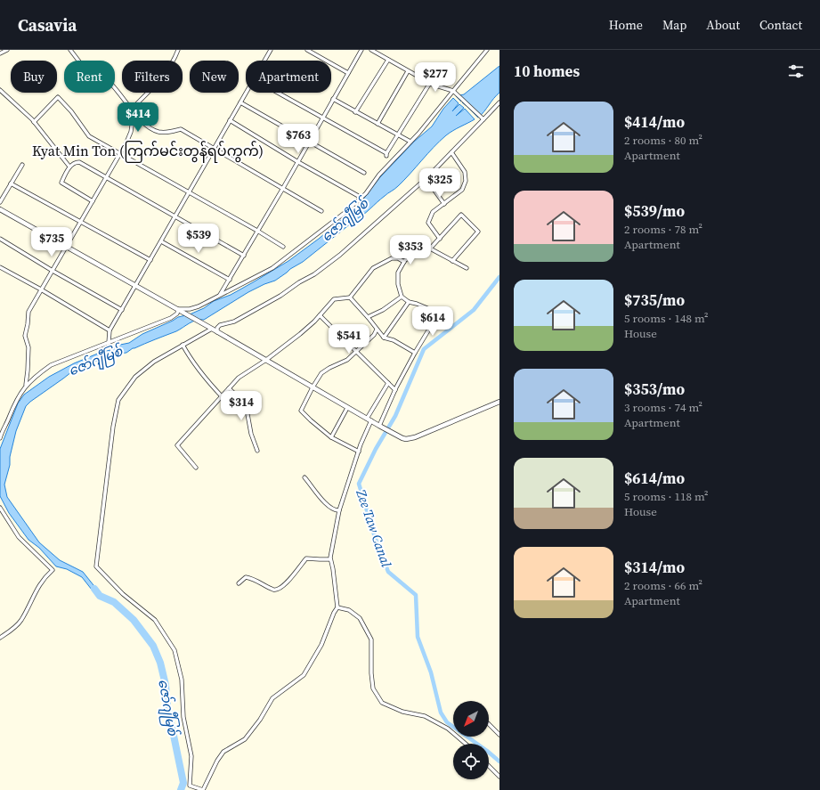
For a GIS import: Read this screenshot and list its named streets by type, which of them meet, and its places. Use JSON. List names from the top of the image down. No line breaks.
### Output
{"districts":["Kyat Min Ton (ကြက်မင်းတွန်ရပ်ကွက်)"],"water":["ဇော်ဂျီမြစ်","Zee Taw Canal"],"north":"bottom left","page":{"header":"Casavia","nav":["Home","Map","About","Contact"],"heading":"10 homes","chip":["Buy","Rent","Filters","New","Apartment"],"price":["$277","$414","$763","$325","$539","$735","$353","$614","$541","$314"],"list":[{"name":"$414/mo","note":"2 rooms · 80 m² · Apartment"},{"name":"$539/mo","note":"2 rooms · 78 m² · Apartment"},{"name":"$735/mo","note":"5 rooms · 148 m² · House"},{"name":"$353/mo","note":"3 rooms · 74 m² · Apartment"},{"name":"$614/mo","note":"5 rooms · 118 m² · House"},{"name":"$314/mo","note":"2 rooms · 66 m² · Apartment"}]}}
